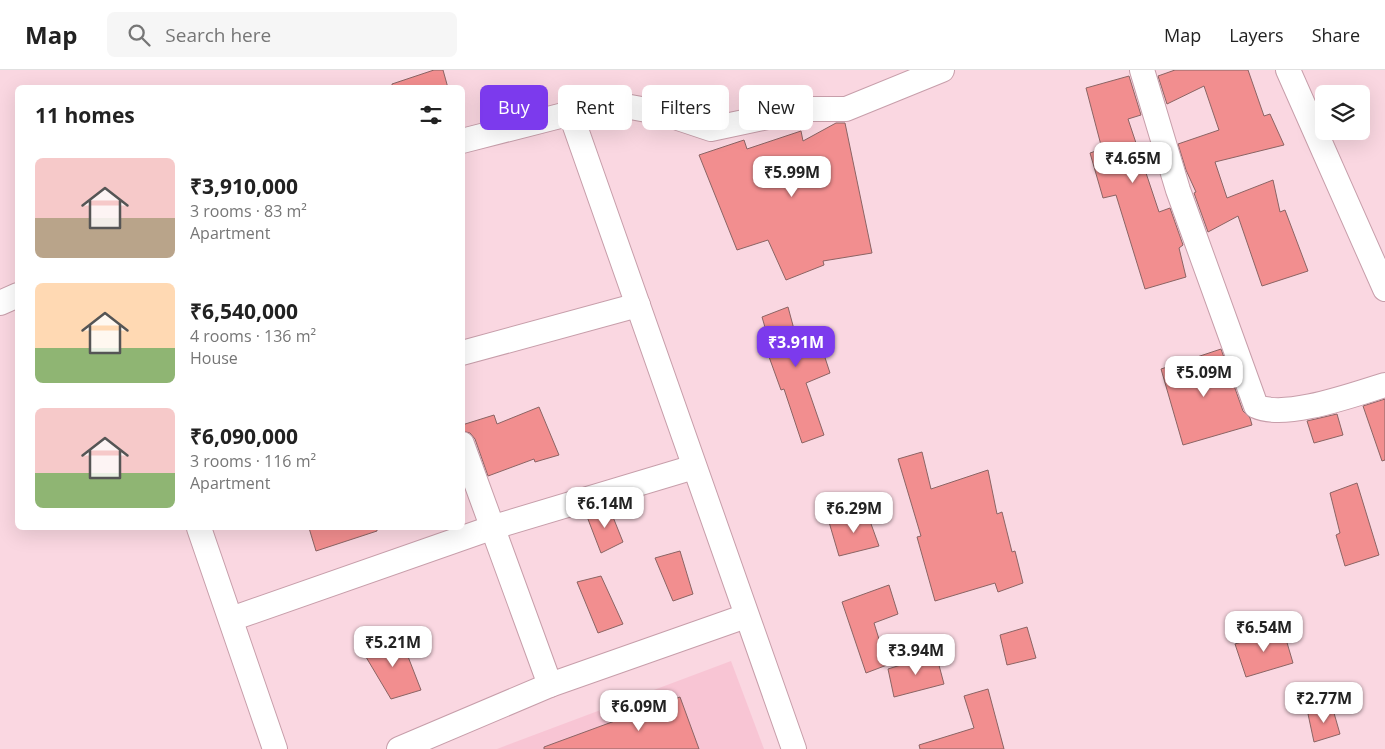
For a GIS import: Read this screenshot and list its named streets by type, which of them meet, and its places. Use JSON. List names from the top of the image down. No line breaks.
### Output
{"page":{"header":"Map","search":"Search here","nav":["Map","Layers","Share"],"chip":["Buy","Rent","Filters","New"],"heading":"11 homes","price":["₹4.65M","₹5.99M","₹3.91M","₹5.09M","₹6.14M","₹6.29M","₹6.54M","₹5.21M","₹3.94M","₹2.77M","₹6.09M"],"list":[{"name":"₹3,910,000","note":"3 rooms · 83 m² · Apartment"},{"name":"₹6,540,000","note":"4 rooms · 136 m² · House"},{"name":"₹6,090,000","note":"3 rooms · 116 m² · Apartment"}]}}
